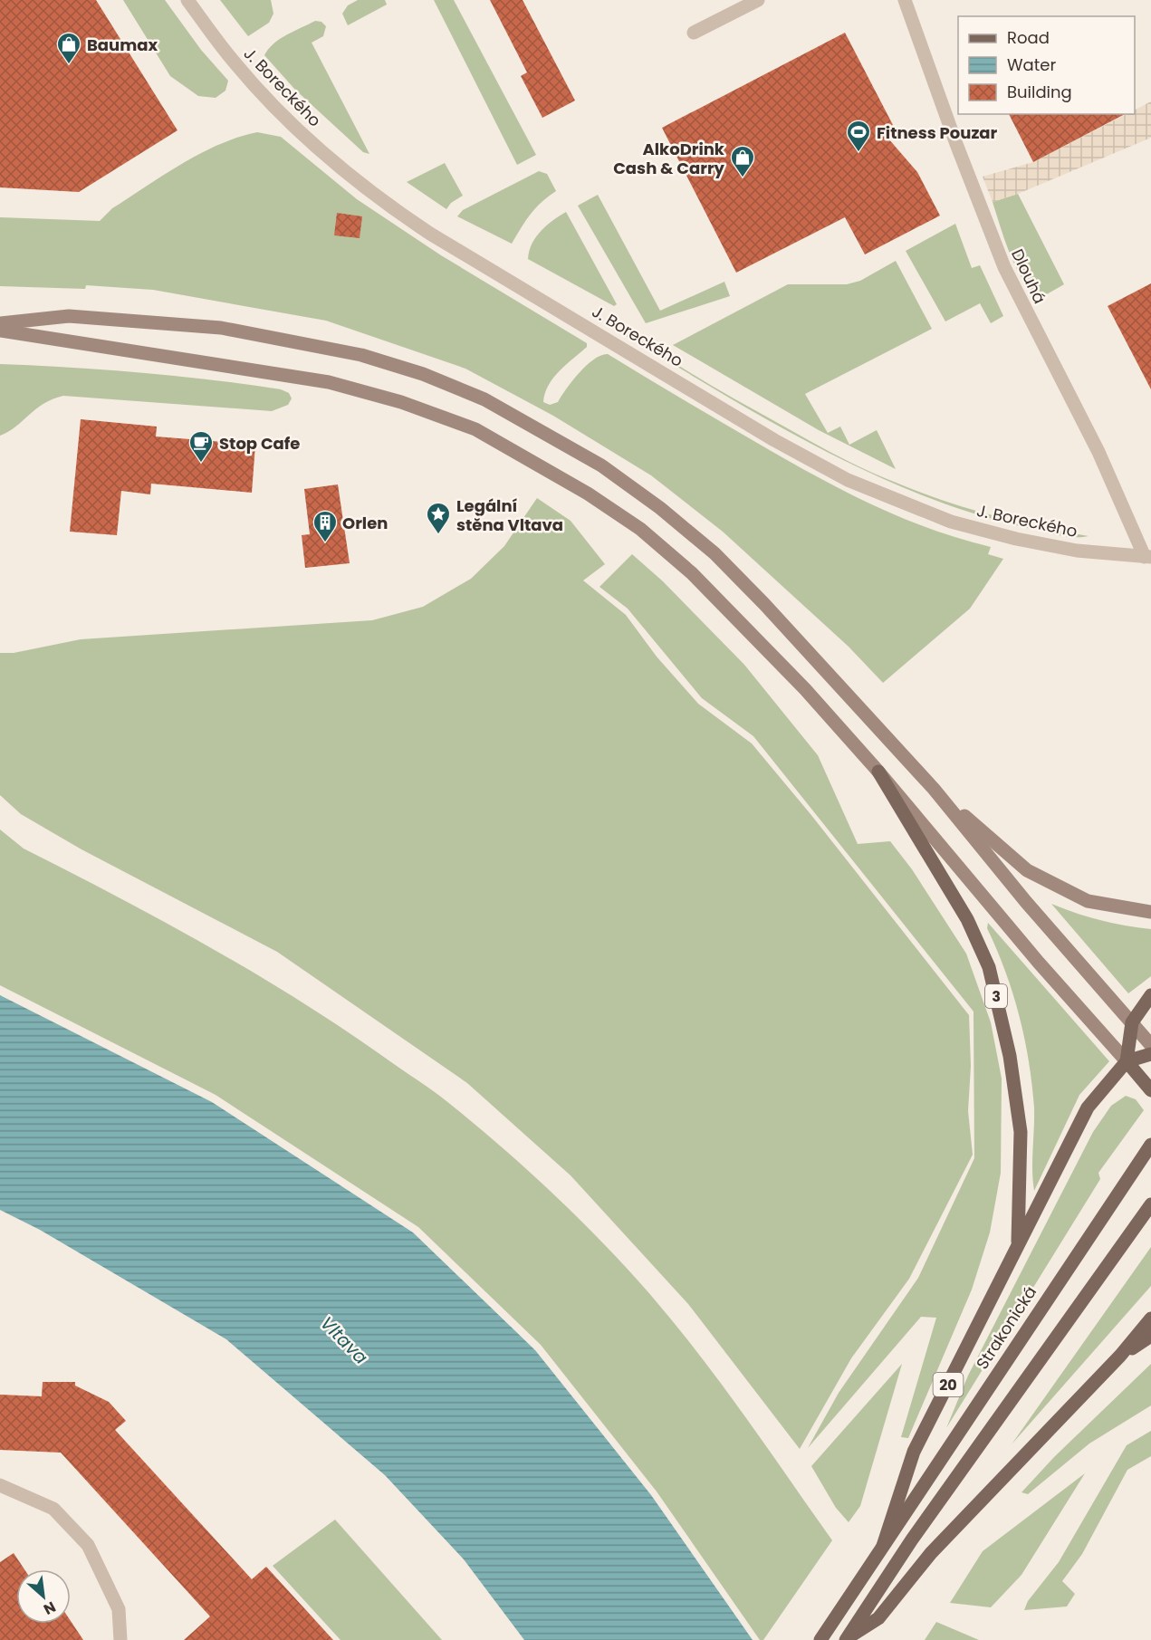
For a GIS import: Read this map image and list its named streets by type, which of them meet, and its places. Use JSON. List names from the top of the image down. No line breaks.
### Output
{"streets":{"main road":["3","Strakonická","20"],"street":["J. Boreckého","Dlouhá"]},"crossings":[["J. Boreckého","Dlouhá"],["3","20"],["Strakonická","20"]],"water":["Vltava"],"places":{"shop":["Baumax","AlkoDrink Cash & Carry"],"sports":["Fitness Pouzar"],"cafe":["Stop Cafe"],"place":["Legální stěna Vltava"],"building":["Orlen"]},"legend":["Road","Water","Building"],"north":"bottom right"}
